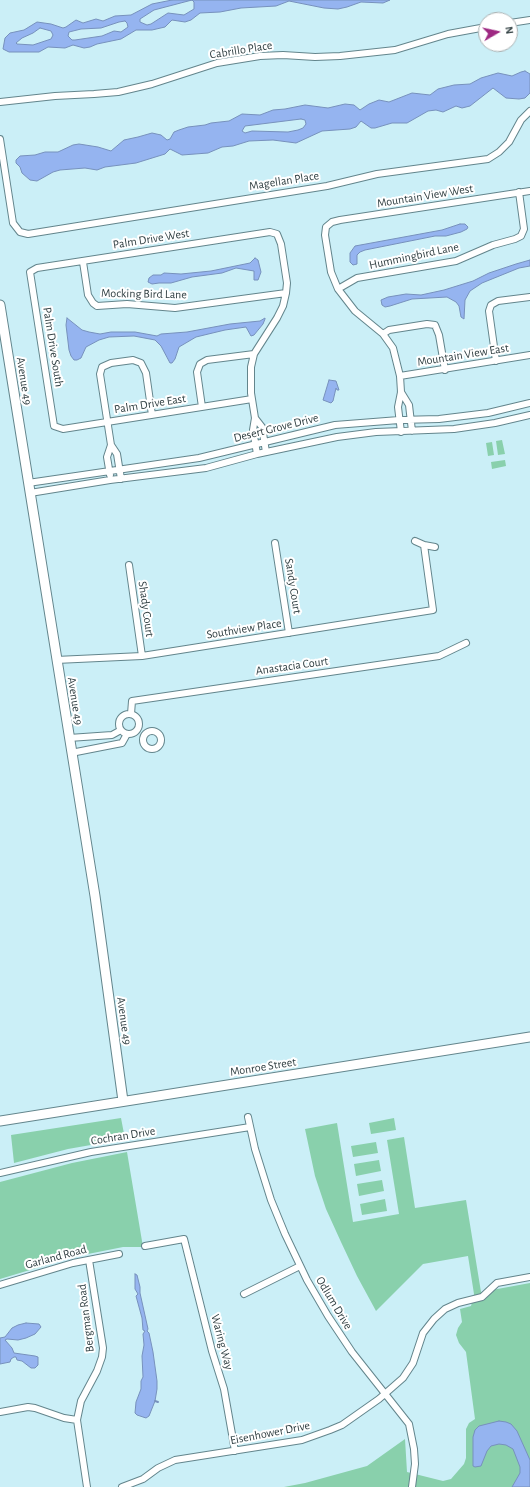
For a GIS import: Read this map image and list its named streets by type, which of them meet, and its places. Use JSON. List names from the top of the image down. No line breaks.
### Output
{"streets":{"street":["Cabrillo Place","Magellan Place","Mountain View West","Palm Drive West","Hummingbird Lane","Mocking Bird Lane","Palm Drive South","Mountain View East","Avenue 49","Palm Drive East","Desert Grove Drive","Sandy Court","Shady Court","Southview Place","Anastacia Court","Monroe Street","Cochran Drive","Garland Road","Odlum Drive","Bergman Road","Waring Way","Eisenhower Drive"]},"crossings":[["Mountain View West","Hummingbird Lane"],["Palm Drive West","Mocking Bird Lane"],["Palm Drive West","Palm Drive South"],["Palm Drive South","Palm Drive East"],["Avenue 49","Desert Grove Drive"],["Avenue 49","Southview Place"],["Avenue 49","Monroe Street"],["Sandy Court","Southview Place"],["Shady Court","Southview Place"],["Cochran Drive","Odlum Drive"],["Garland Road","Bergman Road"],["Odlum Drive","Eisenhower Drive"],["Waring Way","Eisenhower Drive"]],"north":"right"}
